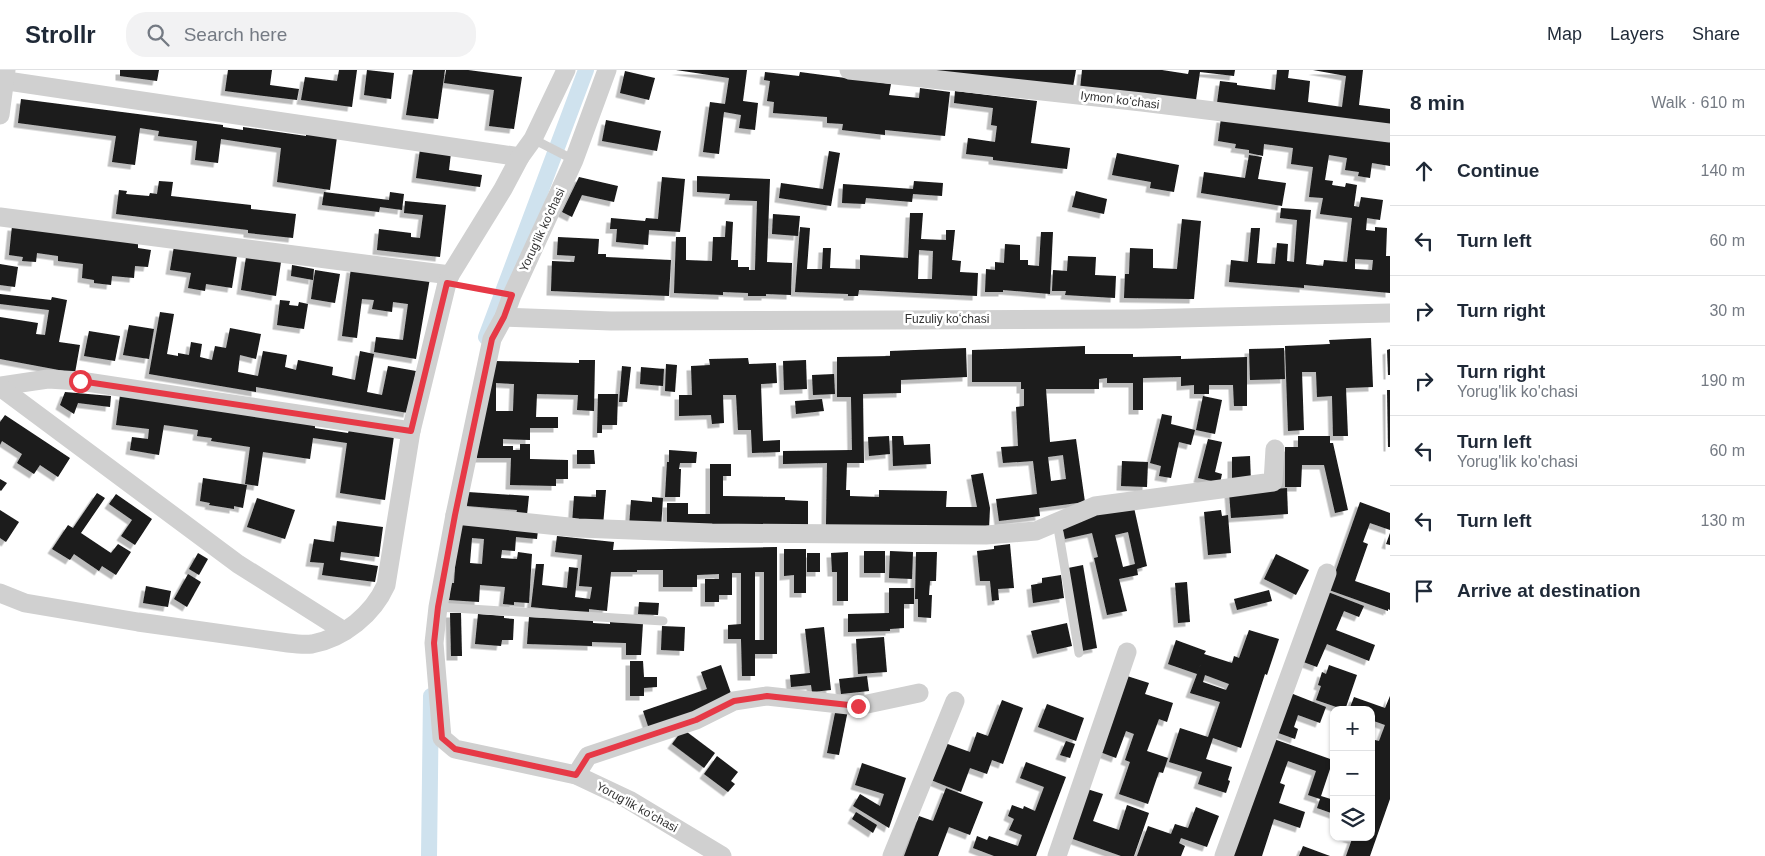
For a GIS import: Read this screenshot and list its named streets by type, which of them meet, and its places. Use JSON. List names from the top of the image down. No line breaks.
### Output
{"streets":{"street":["Iymon koʻchasi","Yorug'lik ko'chasi","Fuzuliy koʻchasi"]},"crossings":[["Yorug'lik ko'chasi","Fuzuliy koʻchasi"]],"page":{"header":"Strollr","search":"Search here","nav":["Map","Layers","Share"],"heading":["8 min","Walk · 610 m"],"list":[["Continue","140 m"],["Turn left","60 m"],["Turn right","30 m"],["Turn right","Yorug'lik ko'chasi","190 m"],["Turn left","Yorug'lik ko'chasi","60 m"],["Turn left","130 m"],"Arrive at destination"],"map_buttons":["+","−"]}}
